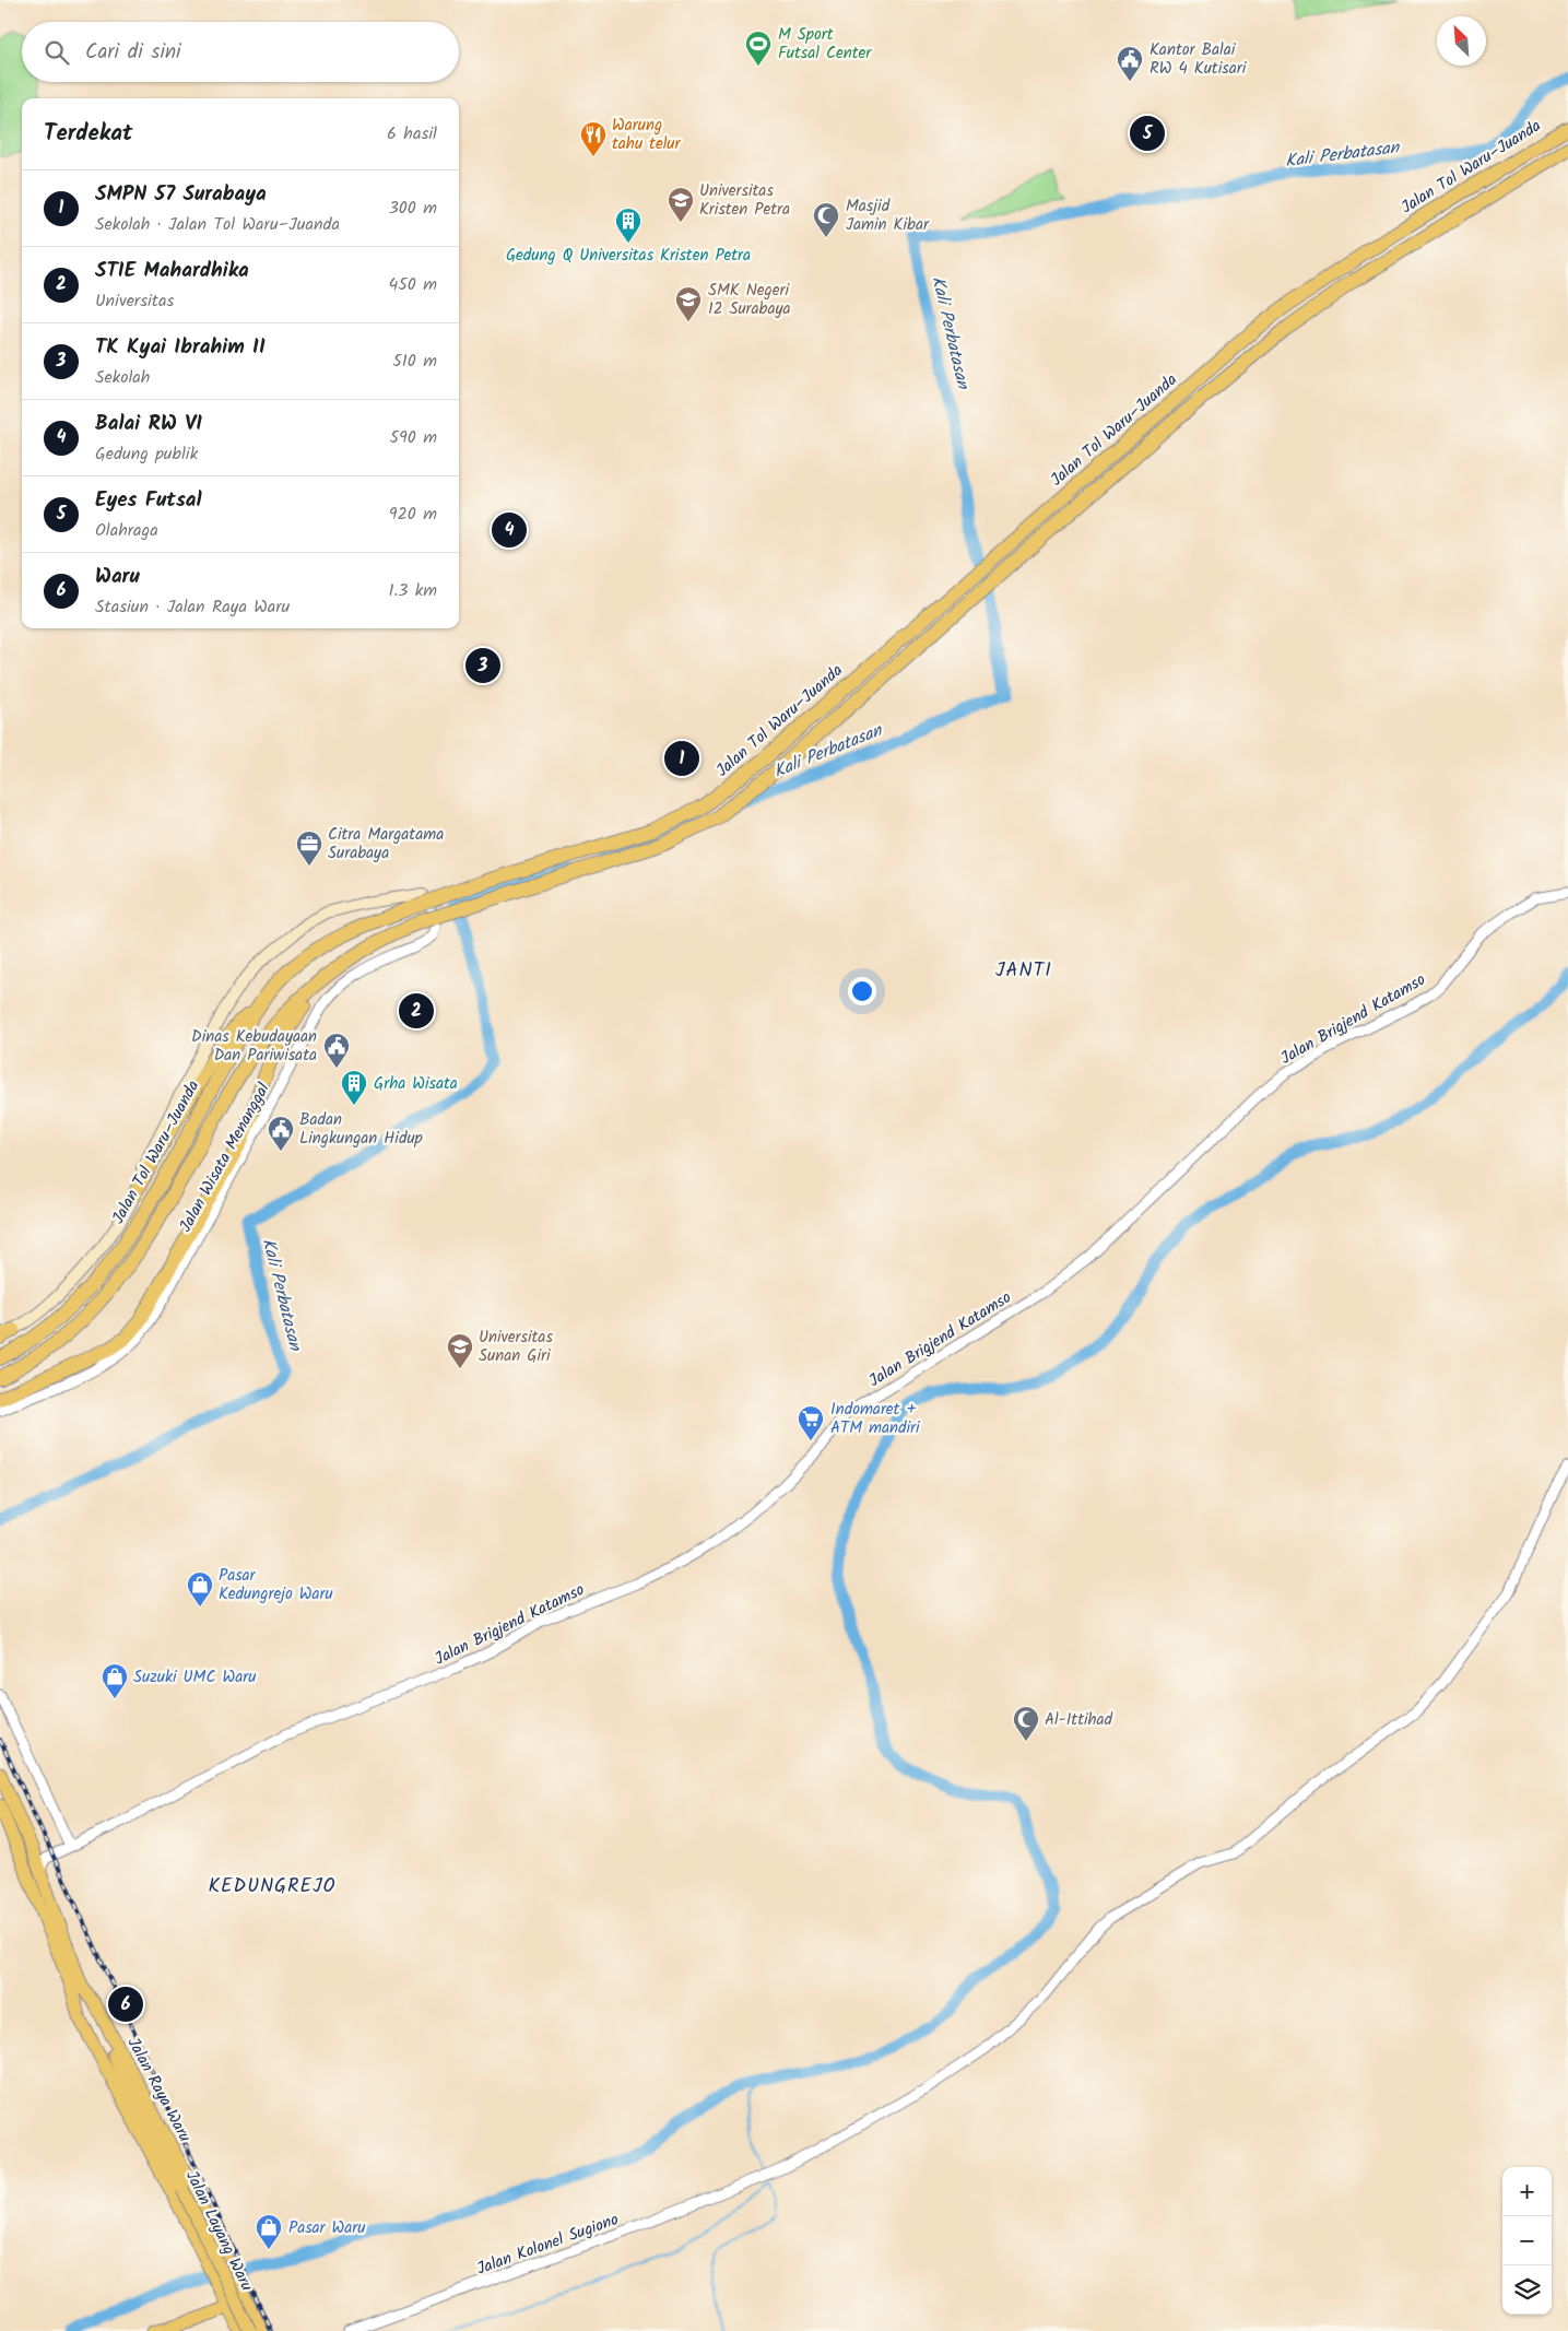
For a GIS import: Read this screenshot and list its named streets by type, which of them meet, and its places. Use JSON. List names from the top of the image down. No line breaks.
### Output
{"streets":{"highway":["Jalan Tol Waru–Juanda","Jalan Raya Waru","Jalan Layang Waru"],"street":["Jalan Brigjend Katamso","Jalan Wisata Menanggal","Jalan Kolonel Sugiono"]},"crossings":[["Jalan Raya Waru","Jalan Layang Waru"]],"districts":["JANTI","KEDUNGREJO"],"water":["Kali Perbatasan"],"places":{"sports":["M Sport Futsal Center"],"public building":["Kantor Balai RW 4 Kutisari","Dinas Kebudayaan Dan Pariwisata","Badan Lingkungan Hidup"],"restaurant":["Warung tahu telur"],"school or university":["Universitas Kristen Petra","SMK Negeri 12 Surabaya","Universitas Sunan Giri"],"mosque":["Masjid Jamin Kibar","Al-Ittihad"],"building":["Gedung Q Universitas Kristen Petra","Grha Wisata"],"office":["Citra Margatama Surabaya"],"supermarket":["Indomaret + ATM mandiri"],"shop":["Pasar Kedungrejo Waru","Suzuki UMC Waru","Pasar Waru"]},"north":"top left","page":{"search":"Cari di sini","heading":["Terdekat","6 hasil"],"pins":["5","4","3","1","2","6"],"list":[{"mark":"1","name":"SMPN 57 Surabaya","note":"Sekolah · Jalan Tol Waru–Juanda","value":"300 m"},{"mark":"2","name":"STIE Mahardhika","note":"Universitas","value":"450 m"},{"mark":"3","name":"TK Kyai Ibrahim II","note":"Sekolah","value":"510 m"},{"mark":"4","name":"Balai RW VI","note":"Gedung publik","value":"590 m"},{"mark":"5","name":"Eyes Futsal","note":"Olahraga","value":"920 m"},{"mark":"6","name":"Waru","note":"Stasiun · Jalan Raya Waru","value":"1.3 km"}],"map_buttons":["+","−"]}}
